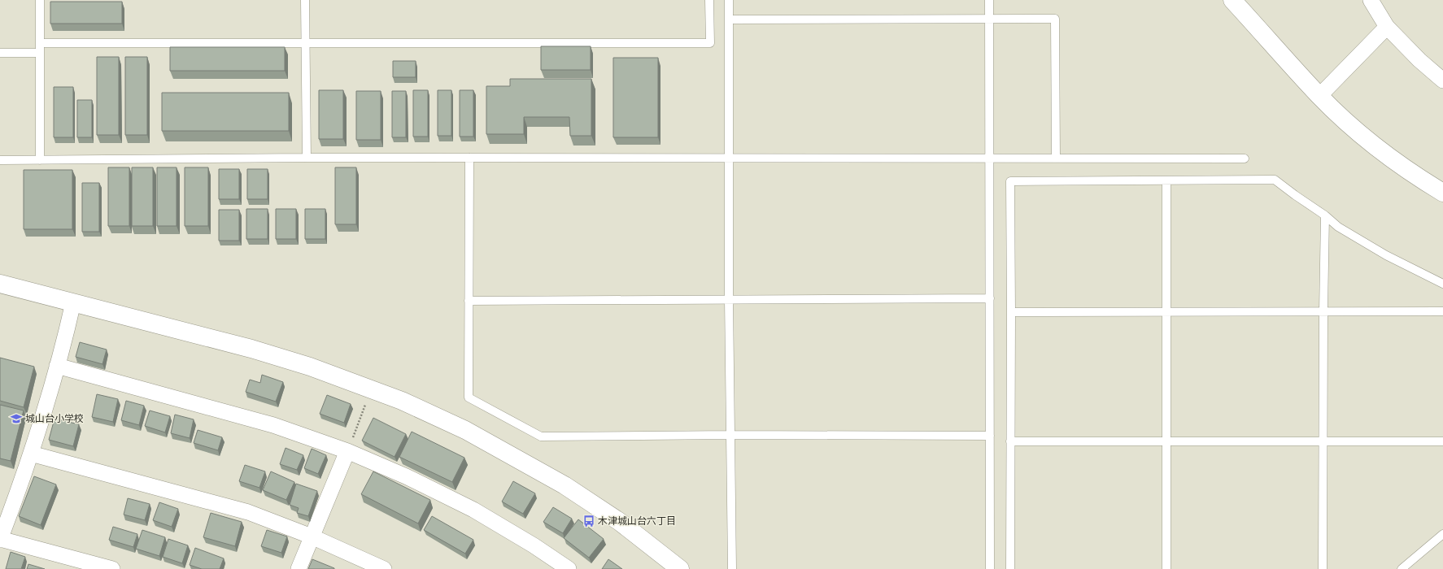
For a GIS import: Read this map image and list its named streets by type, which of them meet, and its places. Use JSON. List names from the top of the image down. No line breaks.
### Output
{"places":{"school or university":["城山台小学校"],"bus stop":["木津城山台六丁目"]}}
